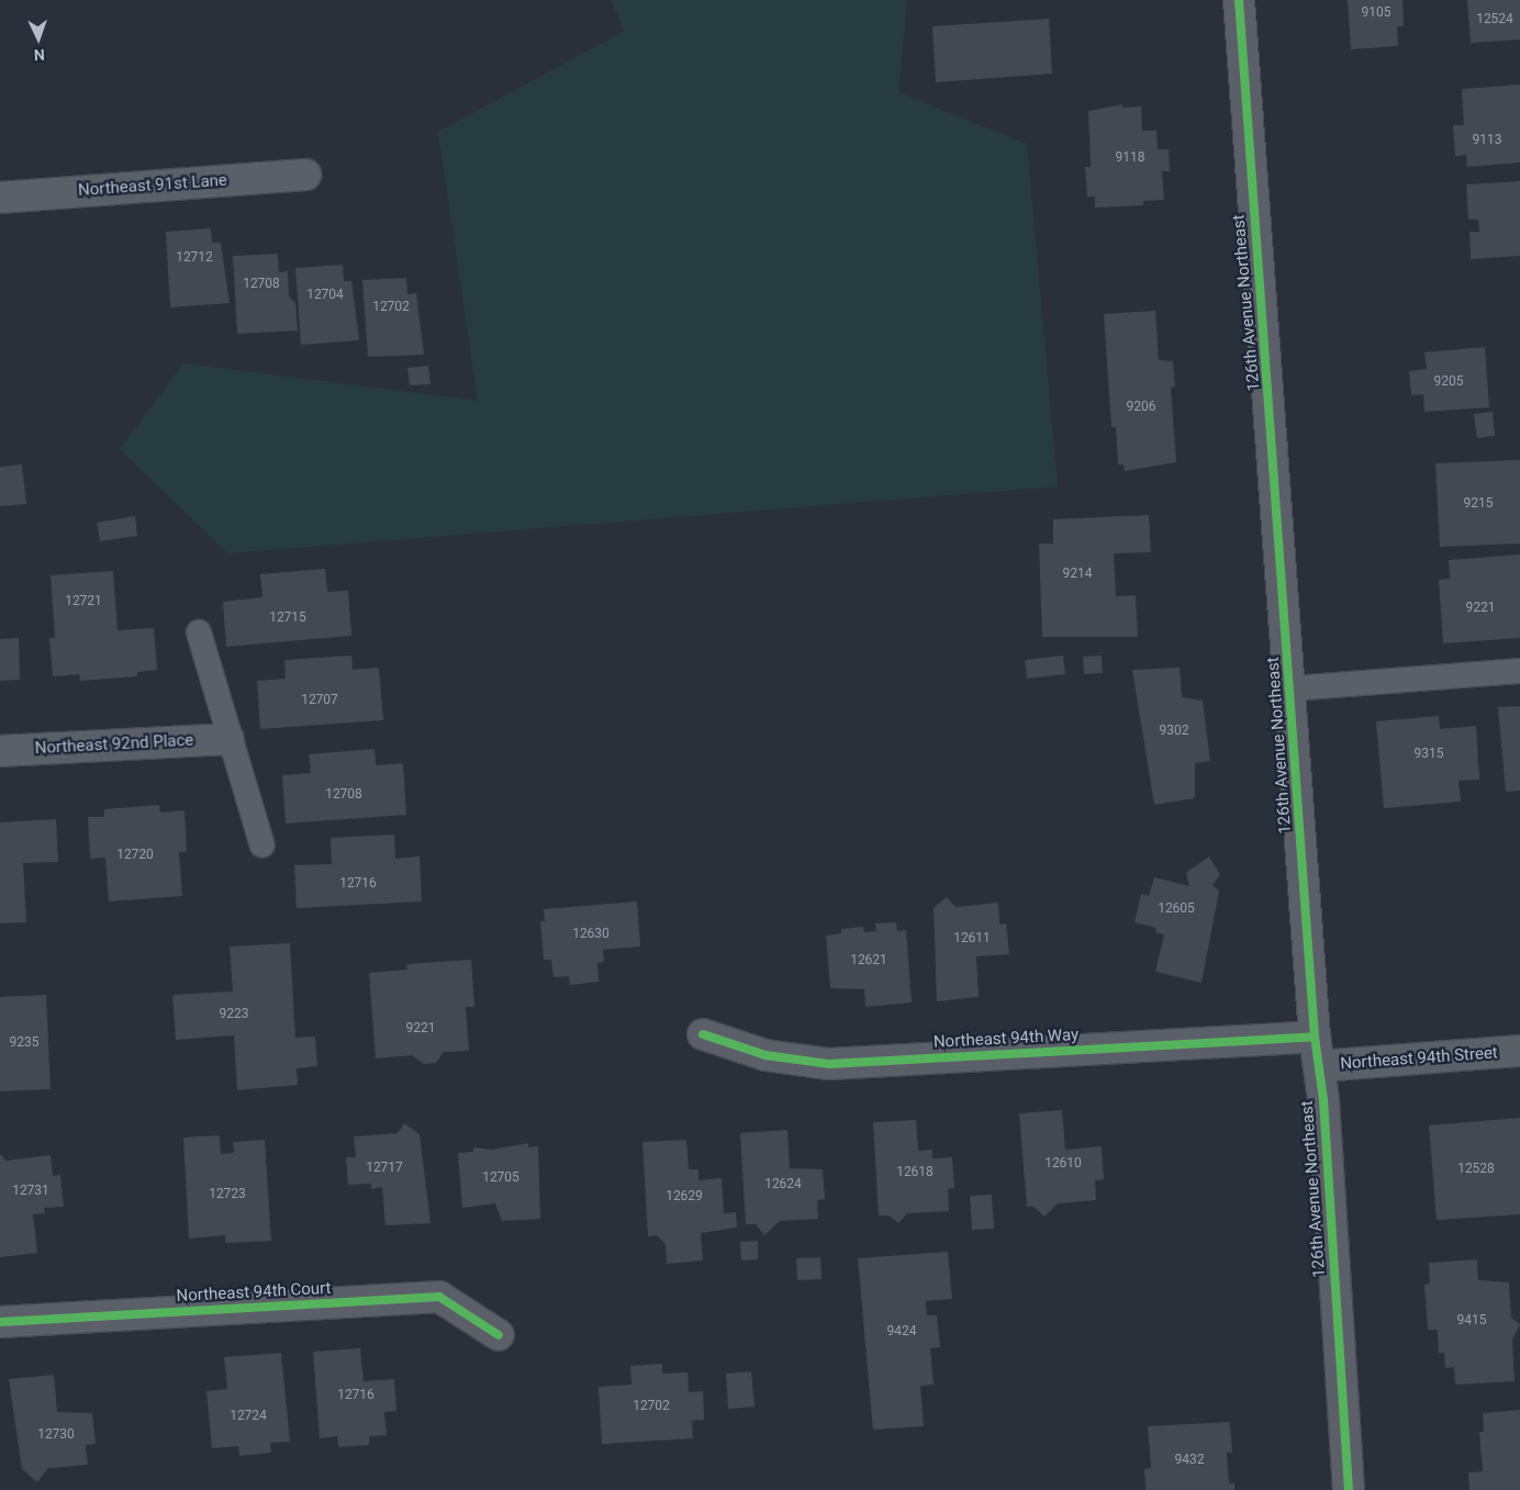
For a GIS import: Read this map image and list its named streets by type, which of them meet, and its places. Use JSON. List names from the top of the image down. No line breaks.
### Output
{"streets":{"street":["Northeast 91st Lane","126th Avenue Northeast","Northeast 92nd Place","Northeast 94th Way","Northeast 94th Street","Northeast 94th Court"]},"crossings":[["126th Avenue Northeast","Northeast 94th Way"],["126th Avenue Northeast","Northeast 94th Street"]],"house_numbers":["9105","12524","9113","9118","12712","12708","12704","12702","9205","9206","9215","9214","12721","9221","12715","12707","9302","9315","12708","12720","12716","12605","12630","12611","12621","9223","9221","9235","12610","12717","12528","12618","12705","12624","12731","12723","12629","9415","9424","12716","12702","12724","12730","9432"],"north":"bottom"}
